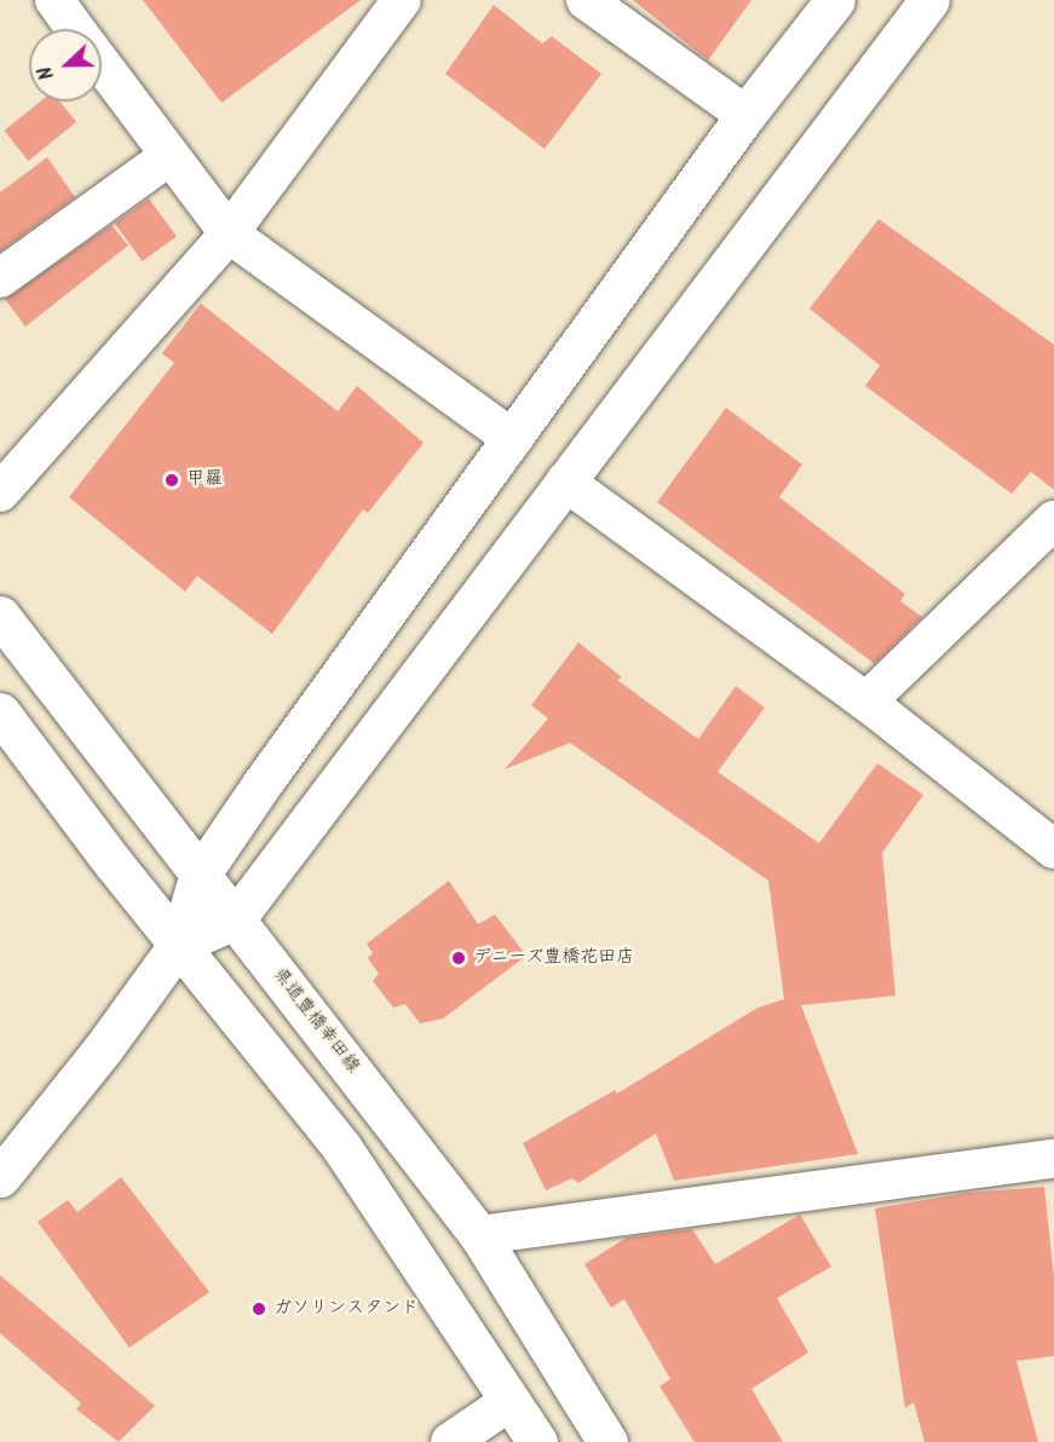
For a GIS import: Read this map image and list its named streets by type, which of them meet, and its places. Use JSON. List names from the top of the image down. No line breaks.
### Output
{"streets":{"street":["県道豊橋幸田線"]},"places":["甲羅","デニーズ豊橋花田店","ガソリンスタンド"],"north":"left"}
